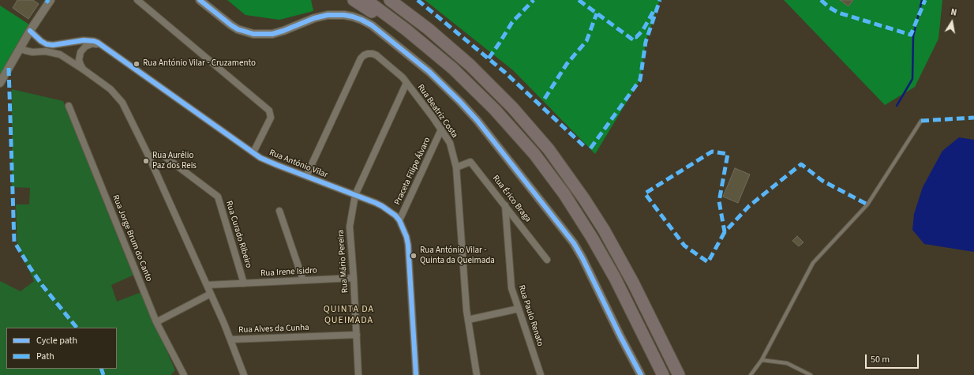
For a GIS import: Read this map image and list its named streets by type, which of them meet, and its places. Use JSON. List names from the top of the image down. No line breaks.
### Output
{"streets":{"street":["Rua Beatriz Costa","Rua António Vilar","Praceta Filipe Álvaro","Rua Érico Braga","Rua Curado Ribeiro","Rua Jorge Brum do Canto","Rua Mário Pereira","Rua Irene Isidro","Rua Paulo Renato","Rua Alves da Cunha"]},"crossings":[["Rua Beatriz Costa","Rua António Vilar"],["Rua Beatriz Costa","Praceta Filipe Álvaro"],["Rua Beatriz Costa","Rua Érico Braga"],["Rua Beatriz Costa","Rua Mário Pereira"],["Rua António Vilar","Praceta Filipe Álvaro"],["Rua António Vilar","Rua Mário Pereira"],["Rua Érico Braga","Rua Paulo Renato"],["Rua Curado Ribeiro","Rua Irene Isidro"],["Rua Mário Pereira","Rua Irene Isidro"],["Rua Mário Pereira","Rua Alves da Cunha"]],"districts":["QUINTA DA QUEIMADA"],"places":["Rua António Vilar - Cruzamento","Rua Aurélio Paz dos Reis","Rua António Vilar - Quinta da Queimada"],"legend":["Cycle path","Path"],"scale_bar":"50 m","north":"top"}
